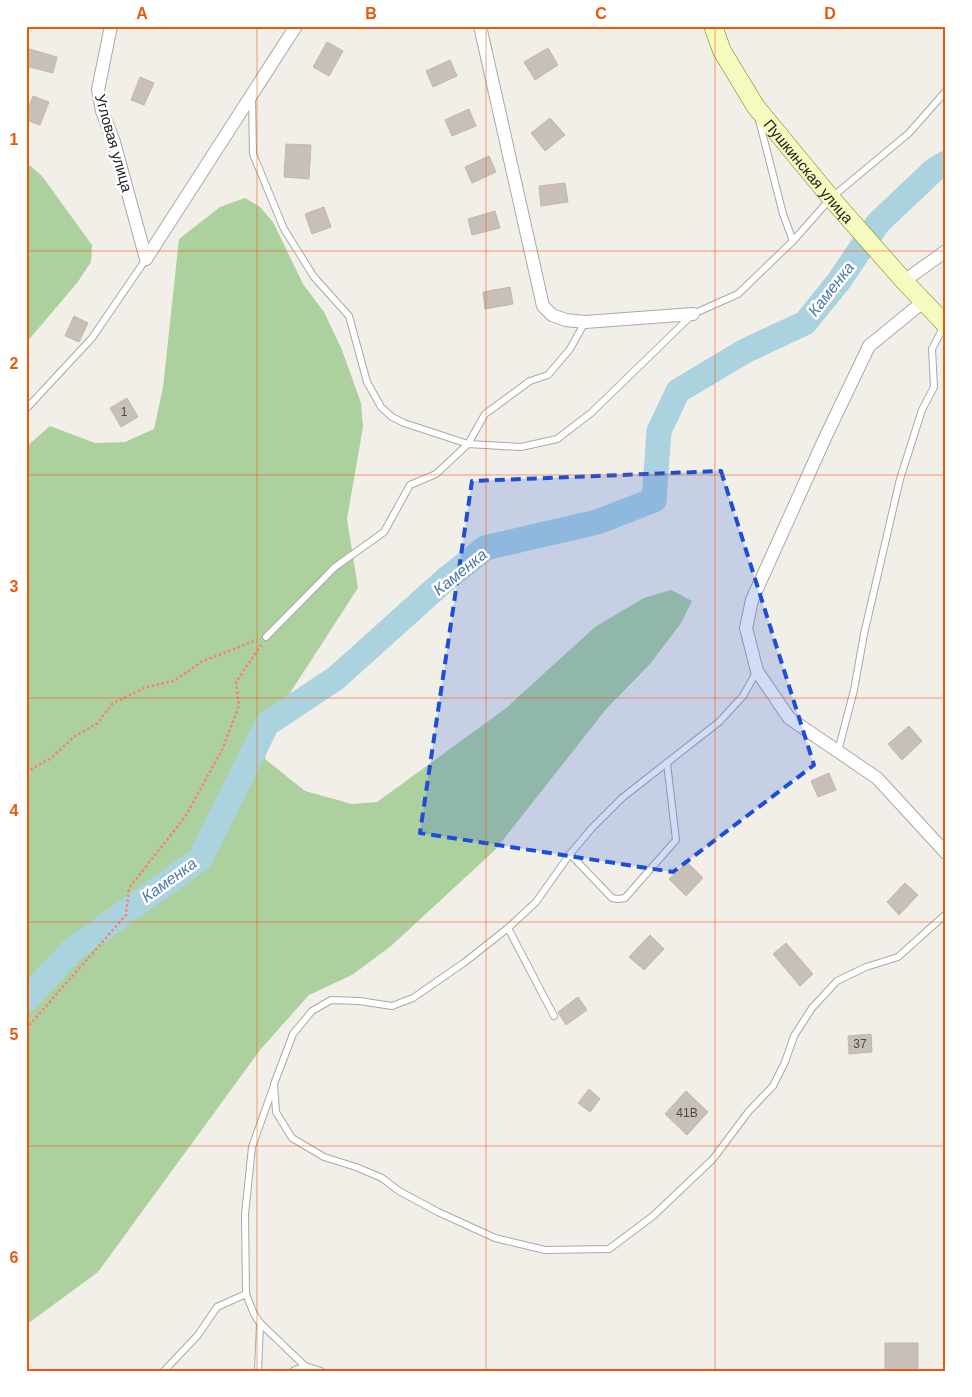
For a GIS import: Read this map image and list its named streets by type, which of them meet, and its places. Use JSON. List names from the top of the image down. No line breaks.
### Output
{"streets":{"main road":["Пушкинская улица"],"street":["Угловая улица"]},"water":["Каменка"],"house_numbers":["1","37","41В"],"grid":{"columns":["A","B","C","D"],"rows":["1","2","3","4","5","6"]}}
